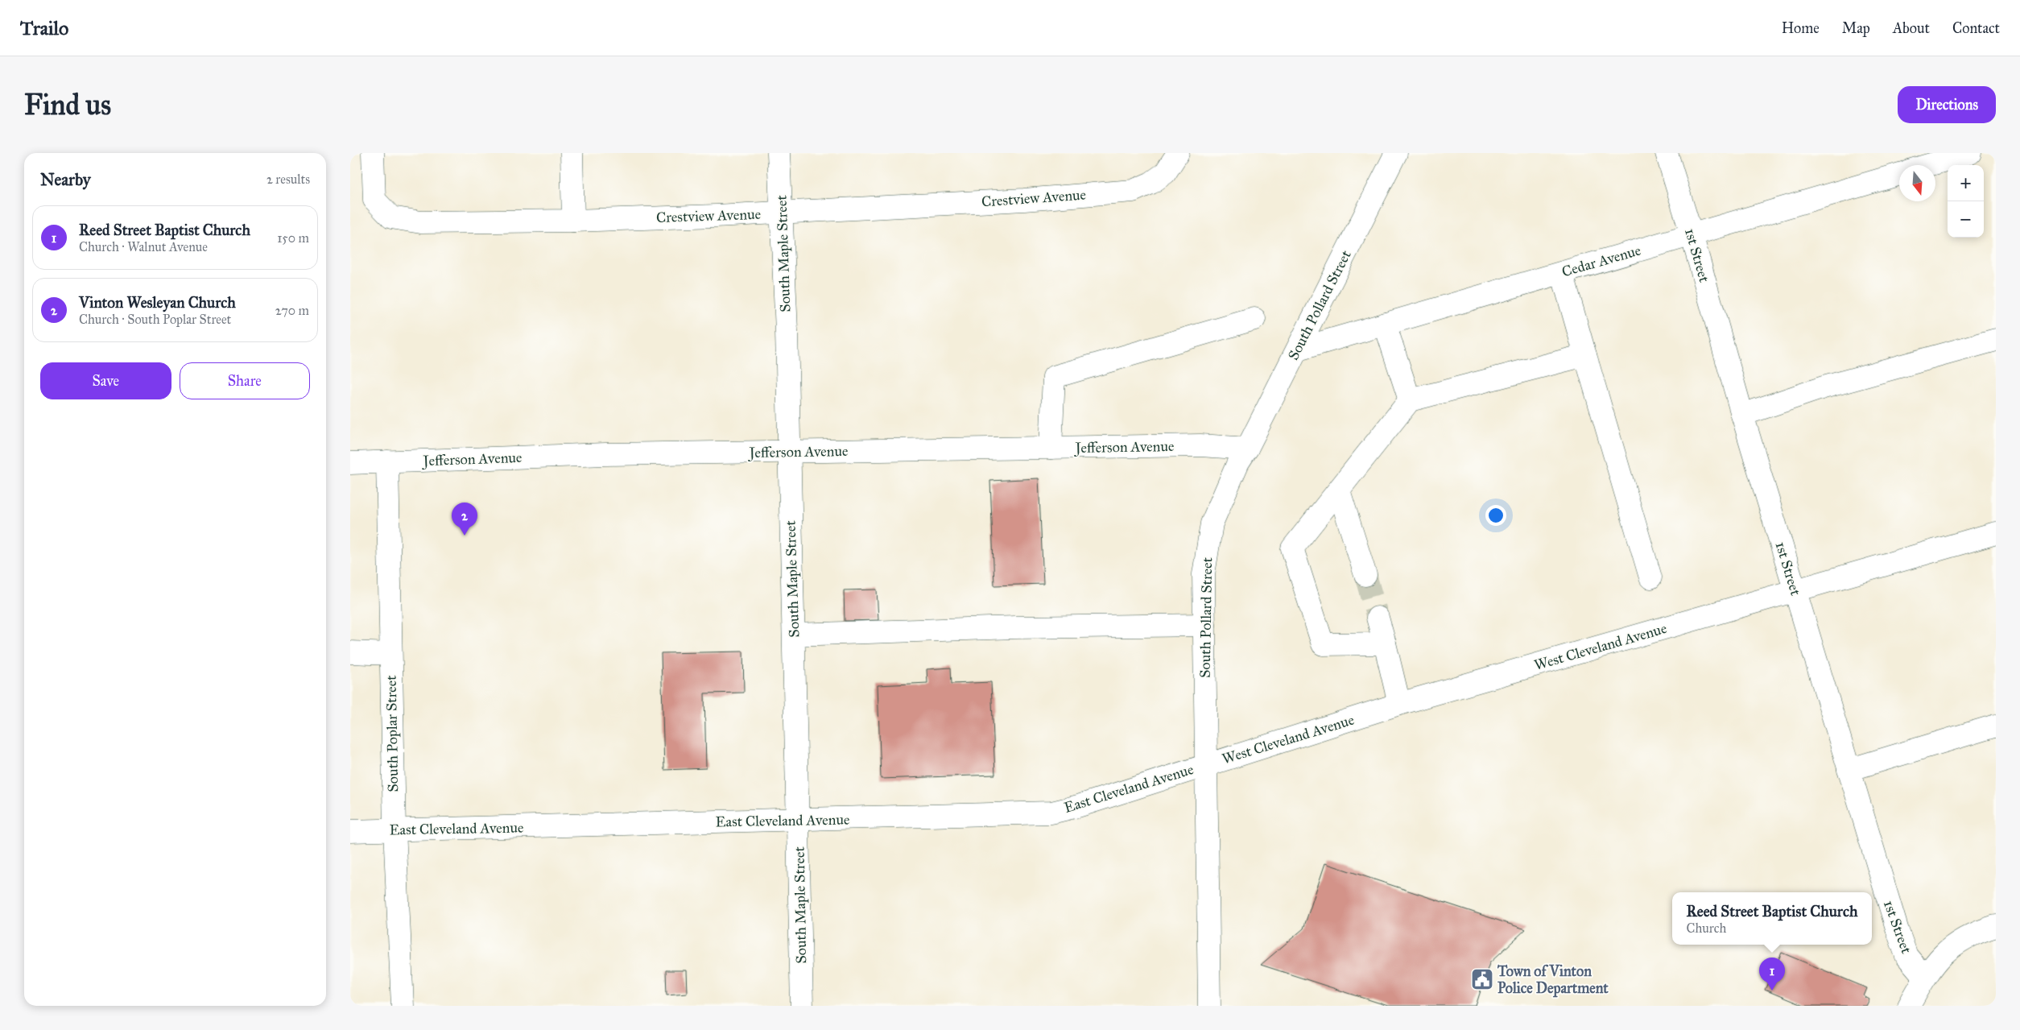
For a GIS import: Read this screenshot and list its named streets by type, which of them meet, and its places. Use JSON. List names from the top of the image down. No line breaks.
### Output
{"streets":{"street":["Crestview Avenue","South Maple Street","1st Street","Cedar Avenue","South Pollard Street","Jefferson Avenue","West Cleveland Avenue","South Poplar Street","East Cleveland Avenue"]},"crossings":[["Crestview Avenue","South Maple Street"],["South Maple Street","Jefferson Avenue"],["South Maple Street","East Cleveland Avenue"],["1st Street","Cedar Avenue"],["1st Street","West Cleveland Avenue"],["Cedar Avenue","South Pollard Street"],["South Pollard Street","Jefferson Avenue"],["South Pollard Street","West Cleveland Avenue"],["South Pollard Street","East Cleveland Avenue"],["Jefferson Avenue","South Poplar Street"],["West Cleveland Avenue","East Cleveland Avenue"],["South Poplar Street","East Cleveland Avenue"]],"places":{"public building":["Town of Vinton Police Department"]},"north":"bottom","page":{"header":"Trailo","nav":["Home","Map","About","Contact"],"buttons":["Directions",["Save","Share"]],"title":"Find us","heading":["Nearby","2 results"],"map_buttons":["+","−"],"list":[{"mark":"1","name":"Reed Street Baptist Church","note":"Church · Walnut Avenue","value":"150 m"},{"mark":"2","name":"Vinton Wesleyan Church","note":"Church · South Poplar Street","value":"270 m"}],"pins":["2","1"],"popup":["Reed Street Baptist Church","Church"]}}
